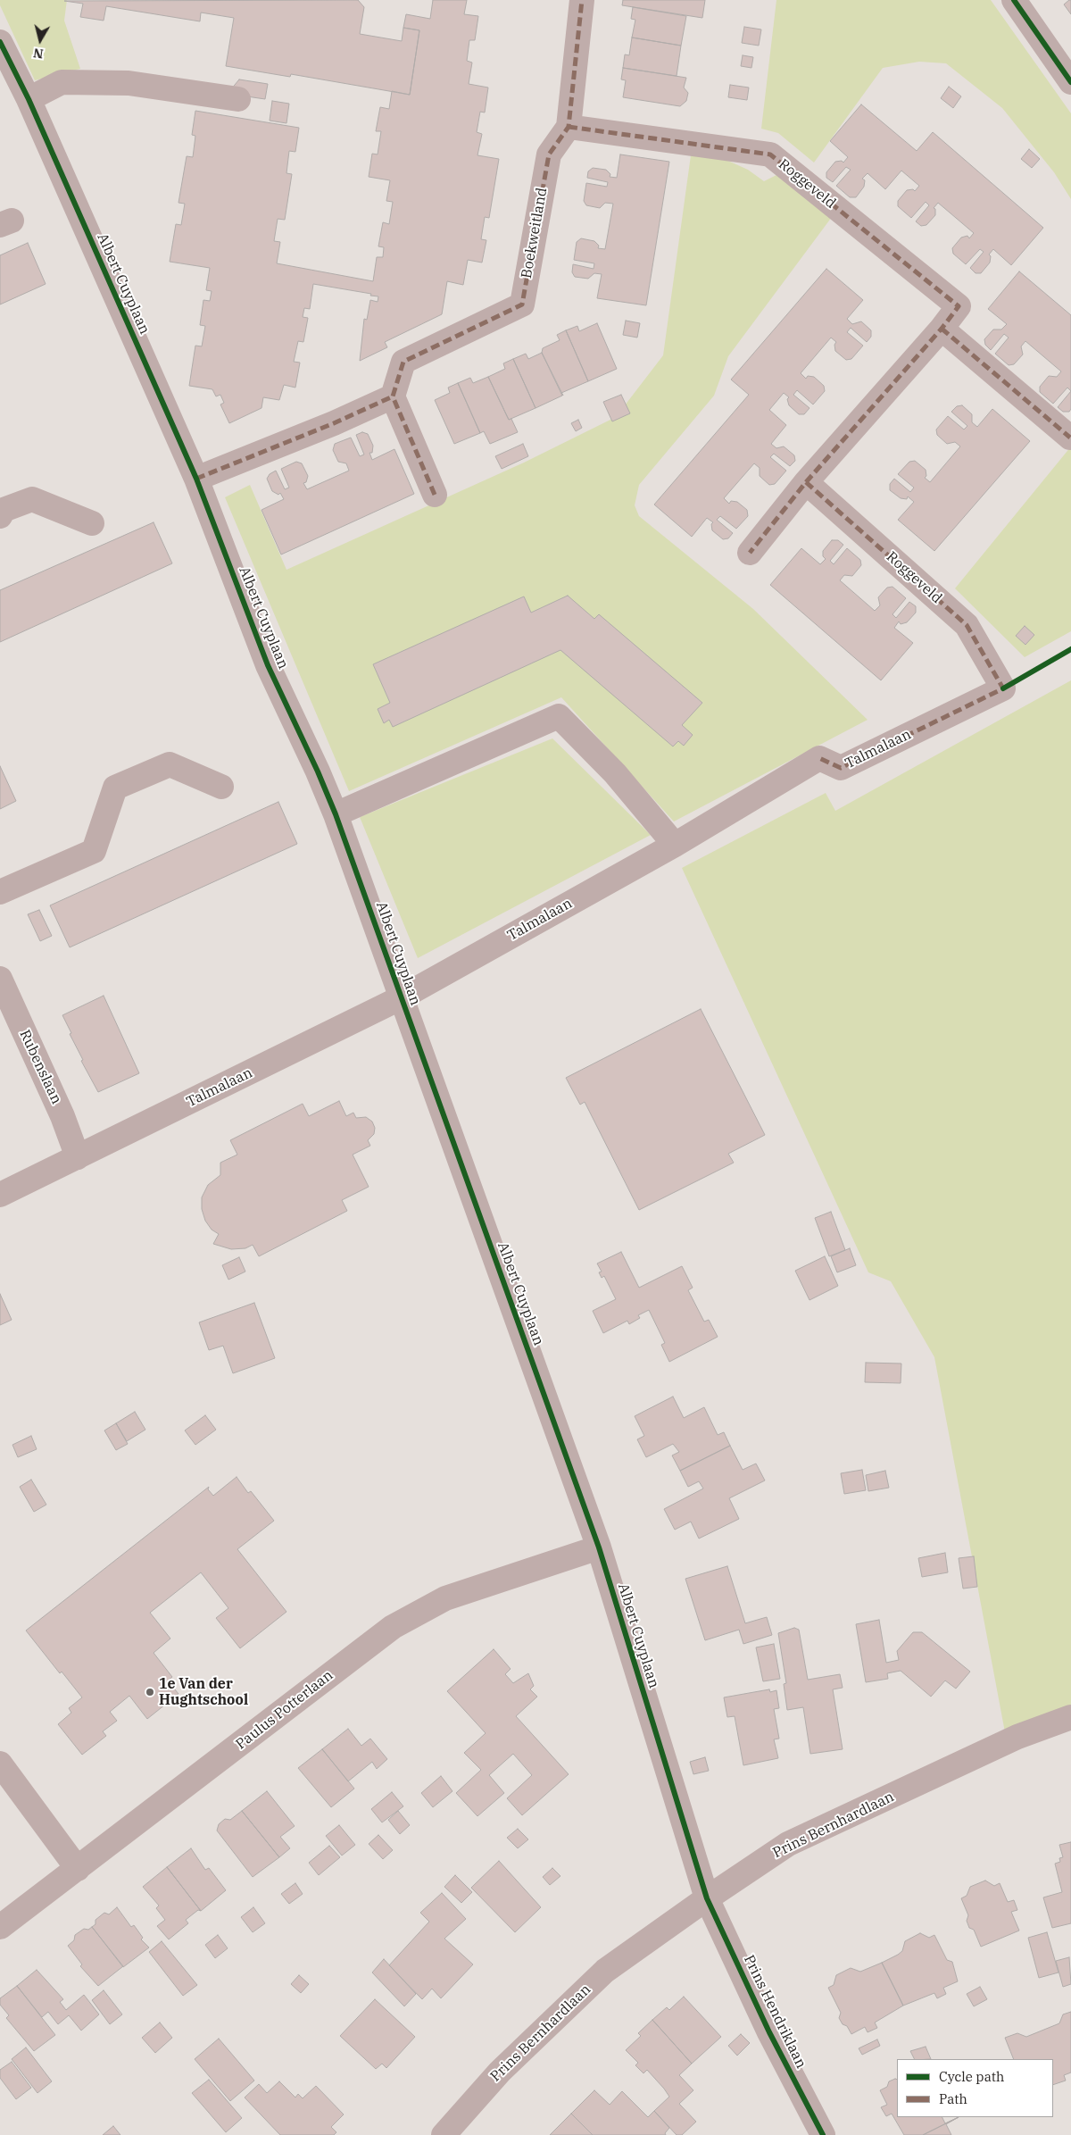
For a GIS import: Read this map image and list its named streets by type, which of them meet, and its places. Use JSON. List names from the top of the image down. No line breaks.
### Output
{"streets":{"street":["Roggeveld","Boekweitland","Albert Cuyplaan","Talmalaan","Rubenslaan","Paulus Potterlaan","Prins Bernhardlaan","Prins Hendriklaan"]},"crossings":[["Roggeveld","Boekweitland"],["Roggeveld","Talmalaan"],["Albert Cuyplaan","Talmalaan"],["Albert Cuyplaan","Paulus Potterlaan"],["Albert Cuyplaan","Prins Bernhardlaan"],["Albert Cuyplaan","Prins Hendriklaan"],["Talmalaan","Rubenslaan"],["Prins Bernhardlaan","Prins Hendriklaan"]],"places":["1e Van der Hughtschool"],"legend":["Cycle path","Path"],"north":"bottom"}
